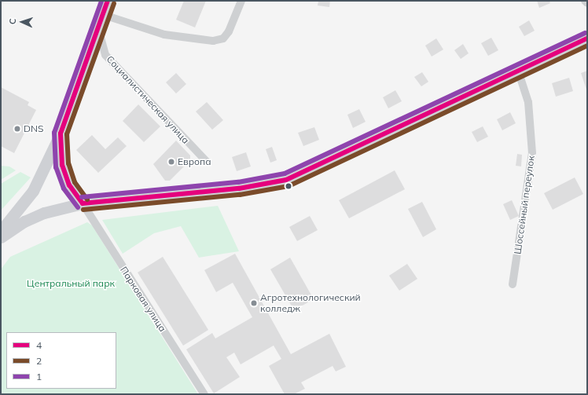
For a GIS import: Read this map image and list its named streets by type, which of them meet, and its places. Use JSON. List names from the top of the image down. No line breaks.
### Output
{"streets":{"street":["Социалистическая улица","Шоссейный переулок","Парковая улица"]},"parks":["Центральный парк"],"places":["DNS","Европа","Агротехнологический колледж"],"lines":["transit line 4","transit line 1","transit line 2"],"legend":["4","2","1"],"north":"left"}
